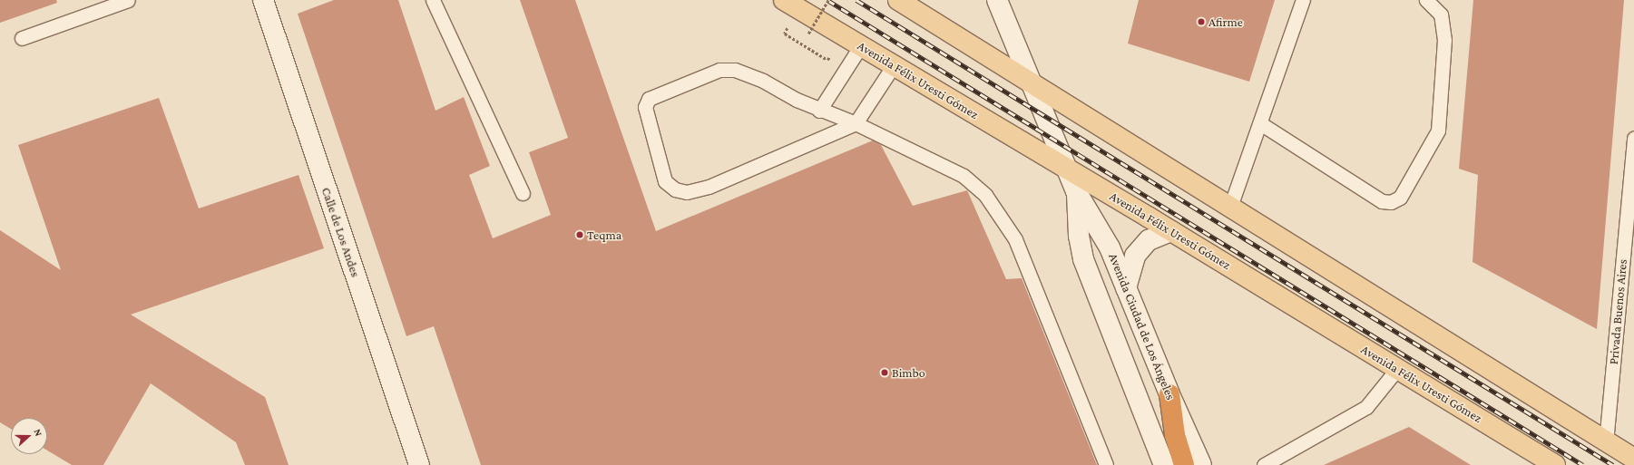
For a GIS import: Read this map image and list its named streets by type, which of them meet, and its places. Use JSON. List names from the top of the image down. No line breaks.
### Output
{"streets":{"main road":["Avenida Félix Uresti Gómez","Calle de Los Andes","Avenida Ciudad de Los Ángeles"],"lane":["Privada Buenos Aires"]},"crossings":[["Avenida Félix Uresti Gómez","Avenida Ciudad de Los Ángeles"]],"places":["Afirme","Teqma","Bimbo"],"north":"right"}
